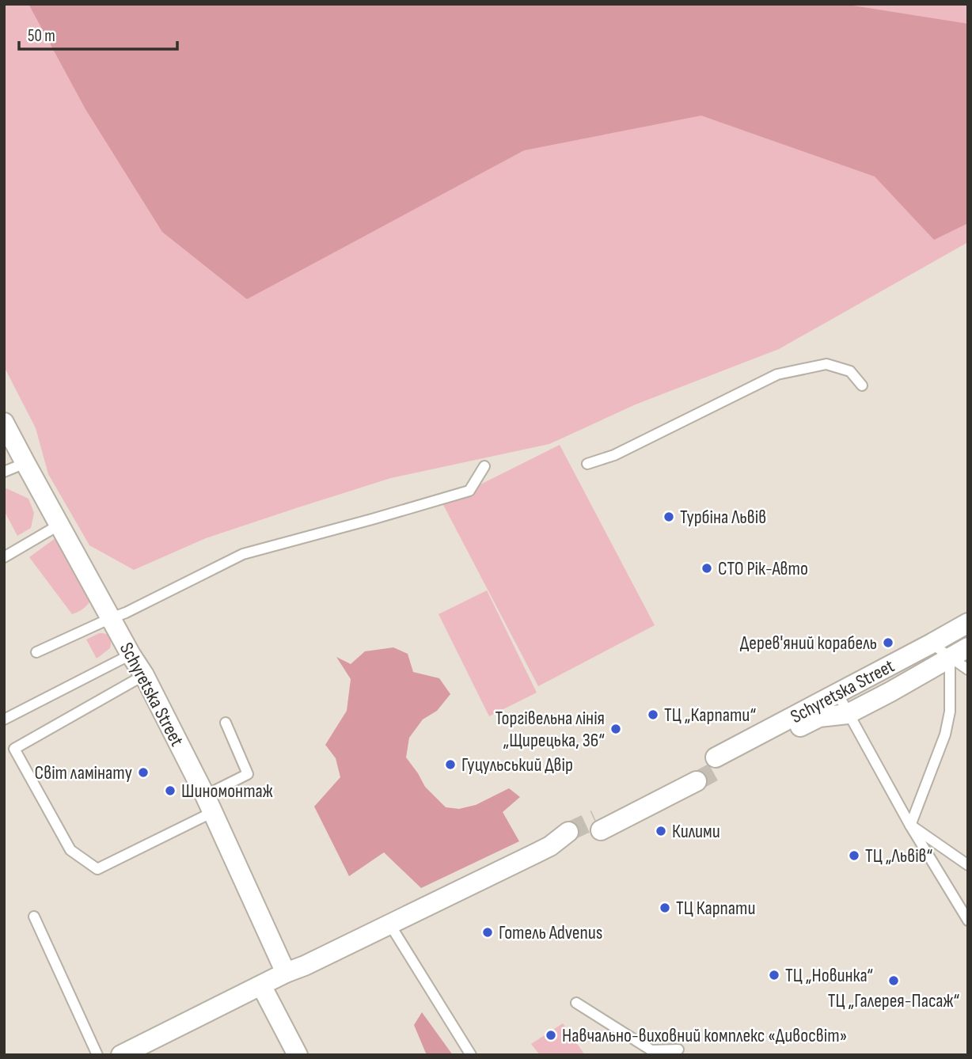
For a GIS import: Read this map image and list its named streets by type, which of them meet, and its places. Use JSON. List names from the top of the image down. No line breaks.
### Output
{"streets":{"street":["Schyretska Street"]},"places":["Турбіна Львів","СТО Рік-Авто","Дерев'яний корабель","ТЦ „Карпати“","Торгівельна лінія „Щирецька, 36“","Гуцульський Двір","Світ ламінату","Шиномонтаж","Килими","ТЦ „Львів“","ТЦ Карпати","Готель Advenus","ТЦ „Новинка“","ТЦ „Галерея-Пасаж“","Навчально-виховний комплекс «Дивосвіт»"],"scale_bar":"50 m"}
